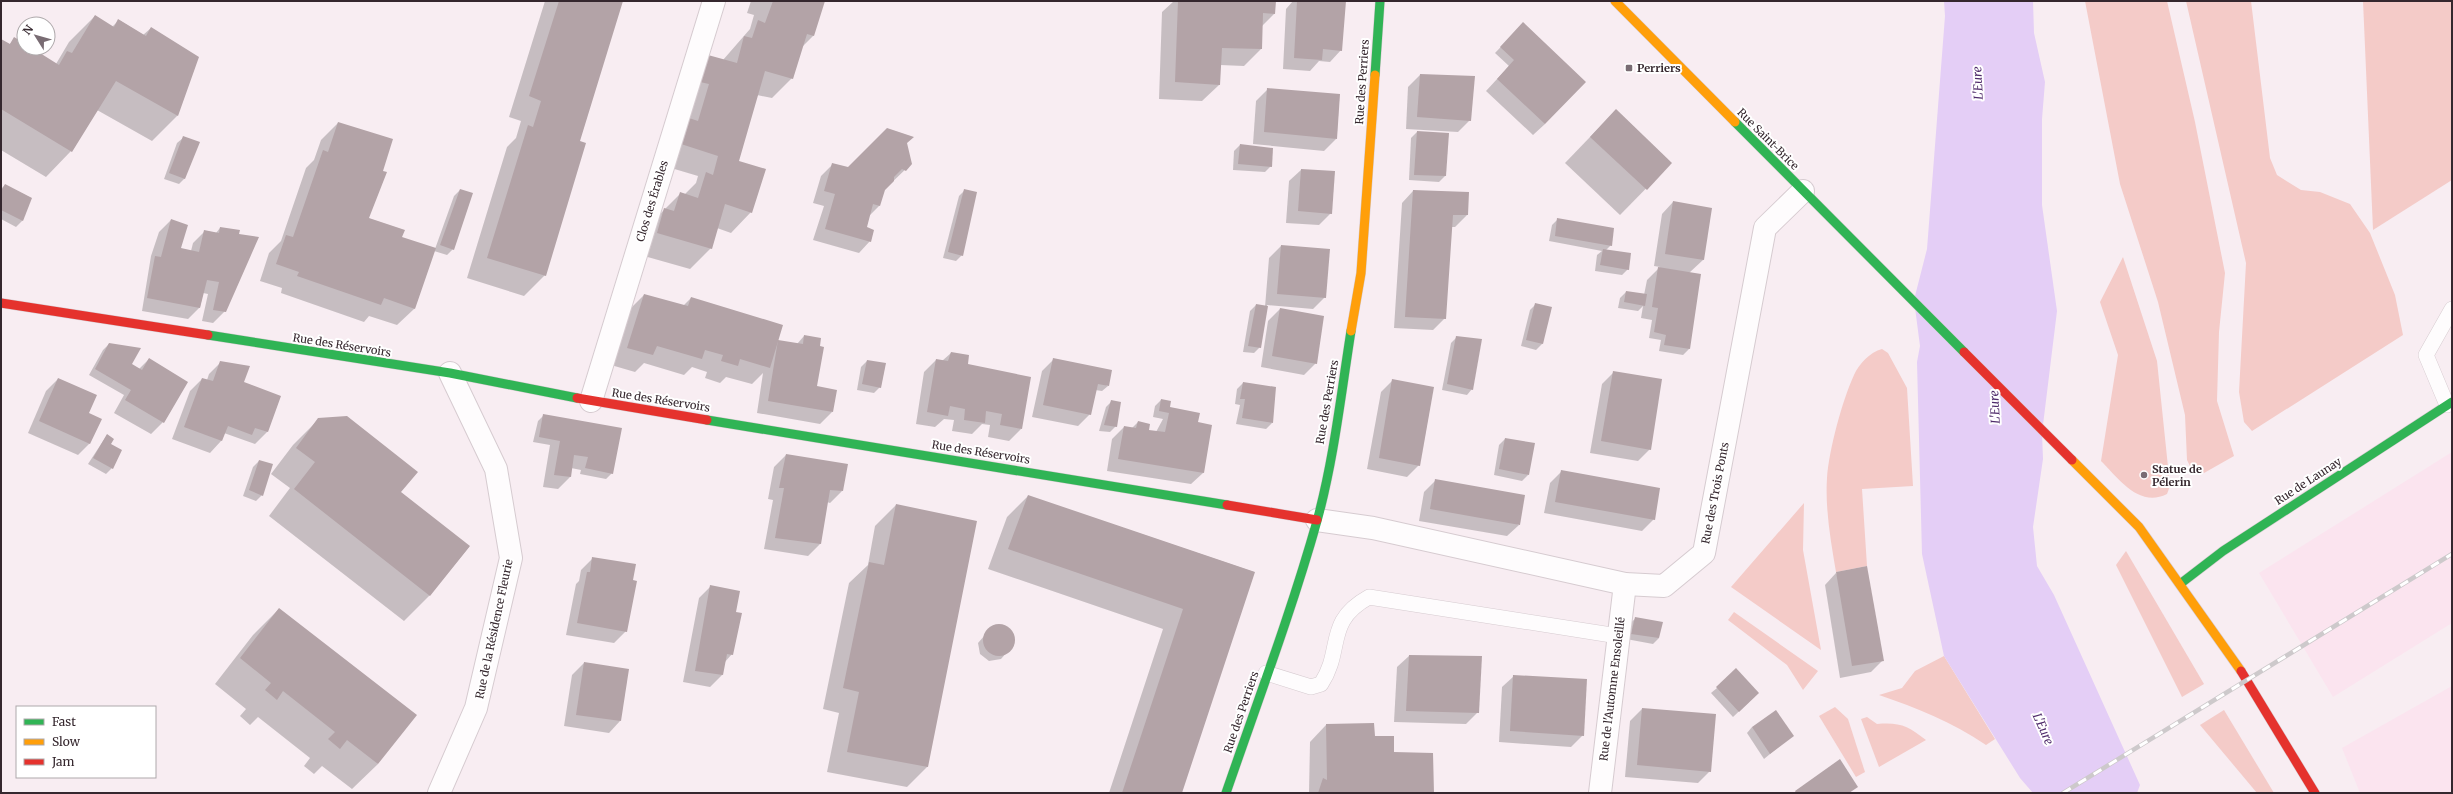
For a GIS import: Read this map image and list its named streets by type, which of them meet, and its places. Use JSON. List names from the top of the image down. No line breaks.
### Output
{"streets":{"street":["Rue des Perriers","Rue Saint-Brice","Clos des Érables","Rue des Réservoirs","Rue de Launay","Rue des Trois Ponts","Rue de la Résidence Fleurie","Rue de l'Automne Ensoleillé"]},"crossings":[["Rue des Perriers","Rue des Réservoirs"],["Rue des Perriers","Rue des Trois Ponts"],["Rue Saint-Brice","Rue de Launay"],["Rue Saint-Brice","Rue des Trois Ponts"],["Clos des Érables","Rue des Réservoirs"],["Rue des Réservoirs","Rue des Trois Ponts"],["Rue des Réservoirs","Rue de la Résidence Fleurie"],["Rue des Trois Ponts","Rue de l'Automne Ensoleillé"]],"water":["L'Eure"],"places":{"transit":["Perriers"],"other":["Statue de Pélerin"]},"legend":["Fast","Slow","Jam"],"north":"top left"}
